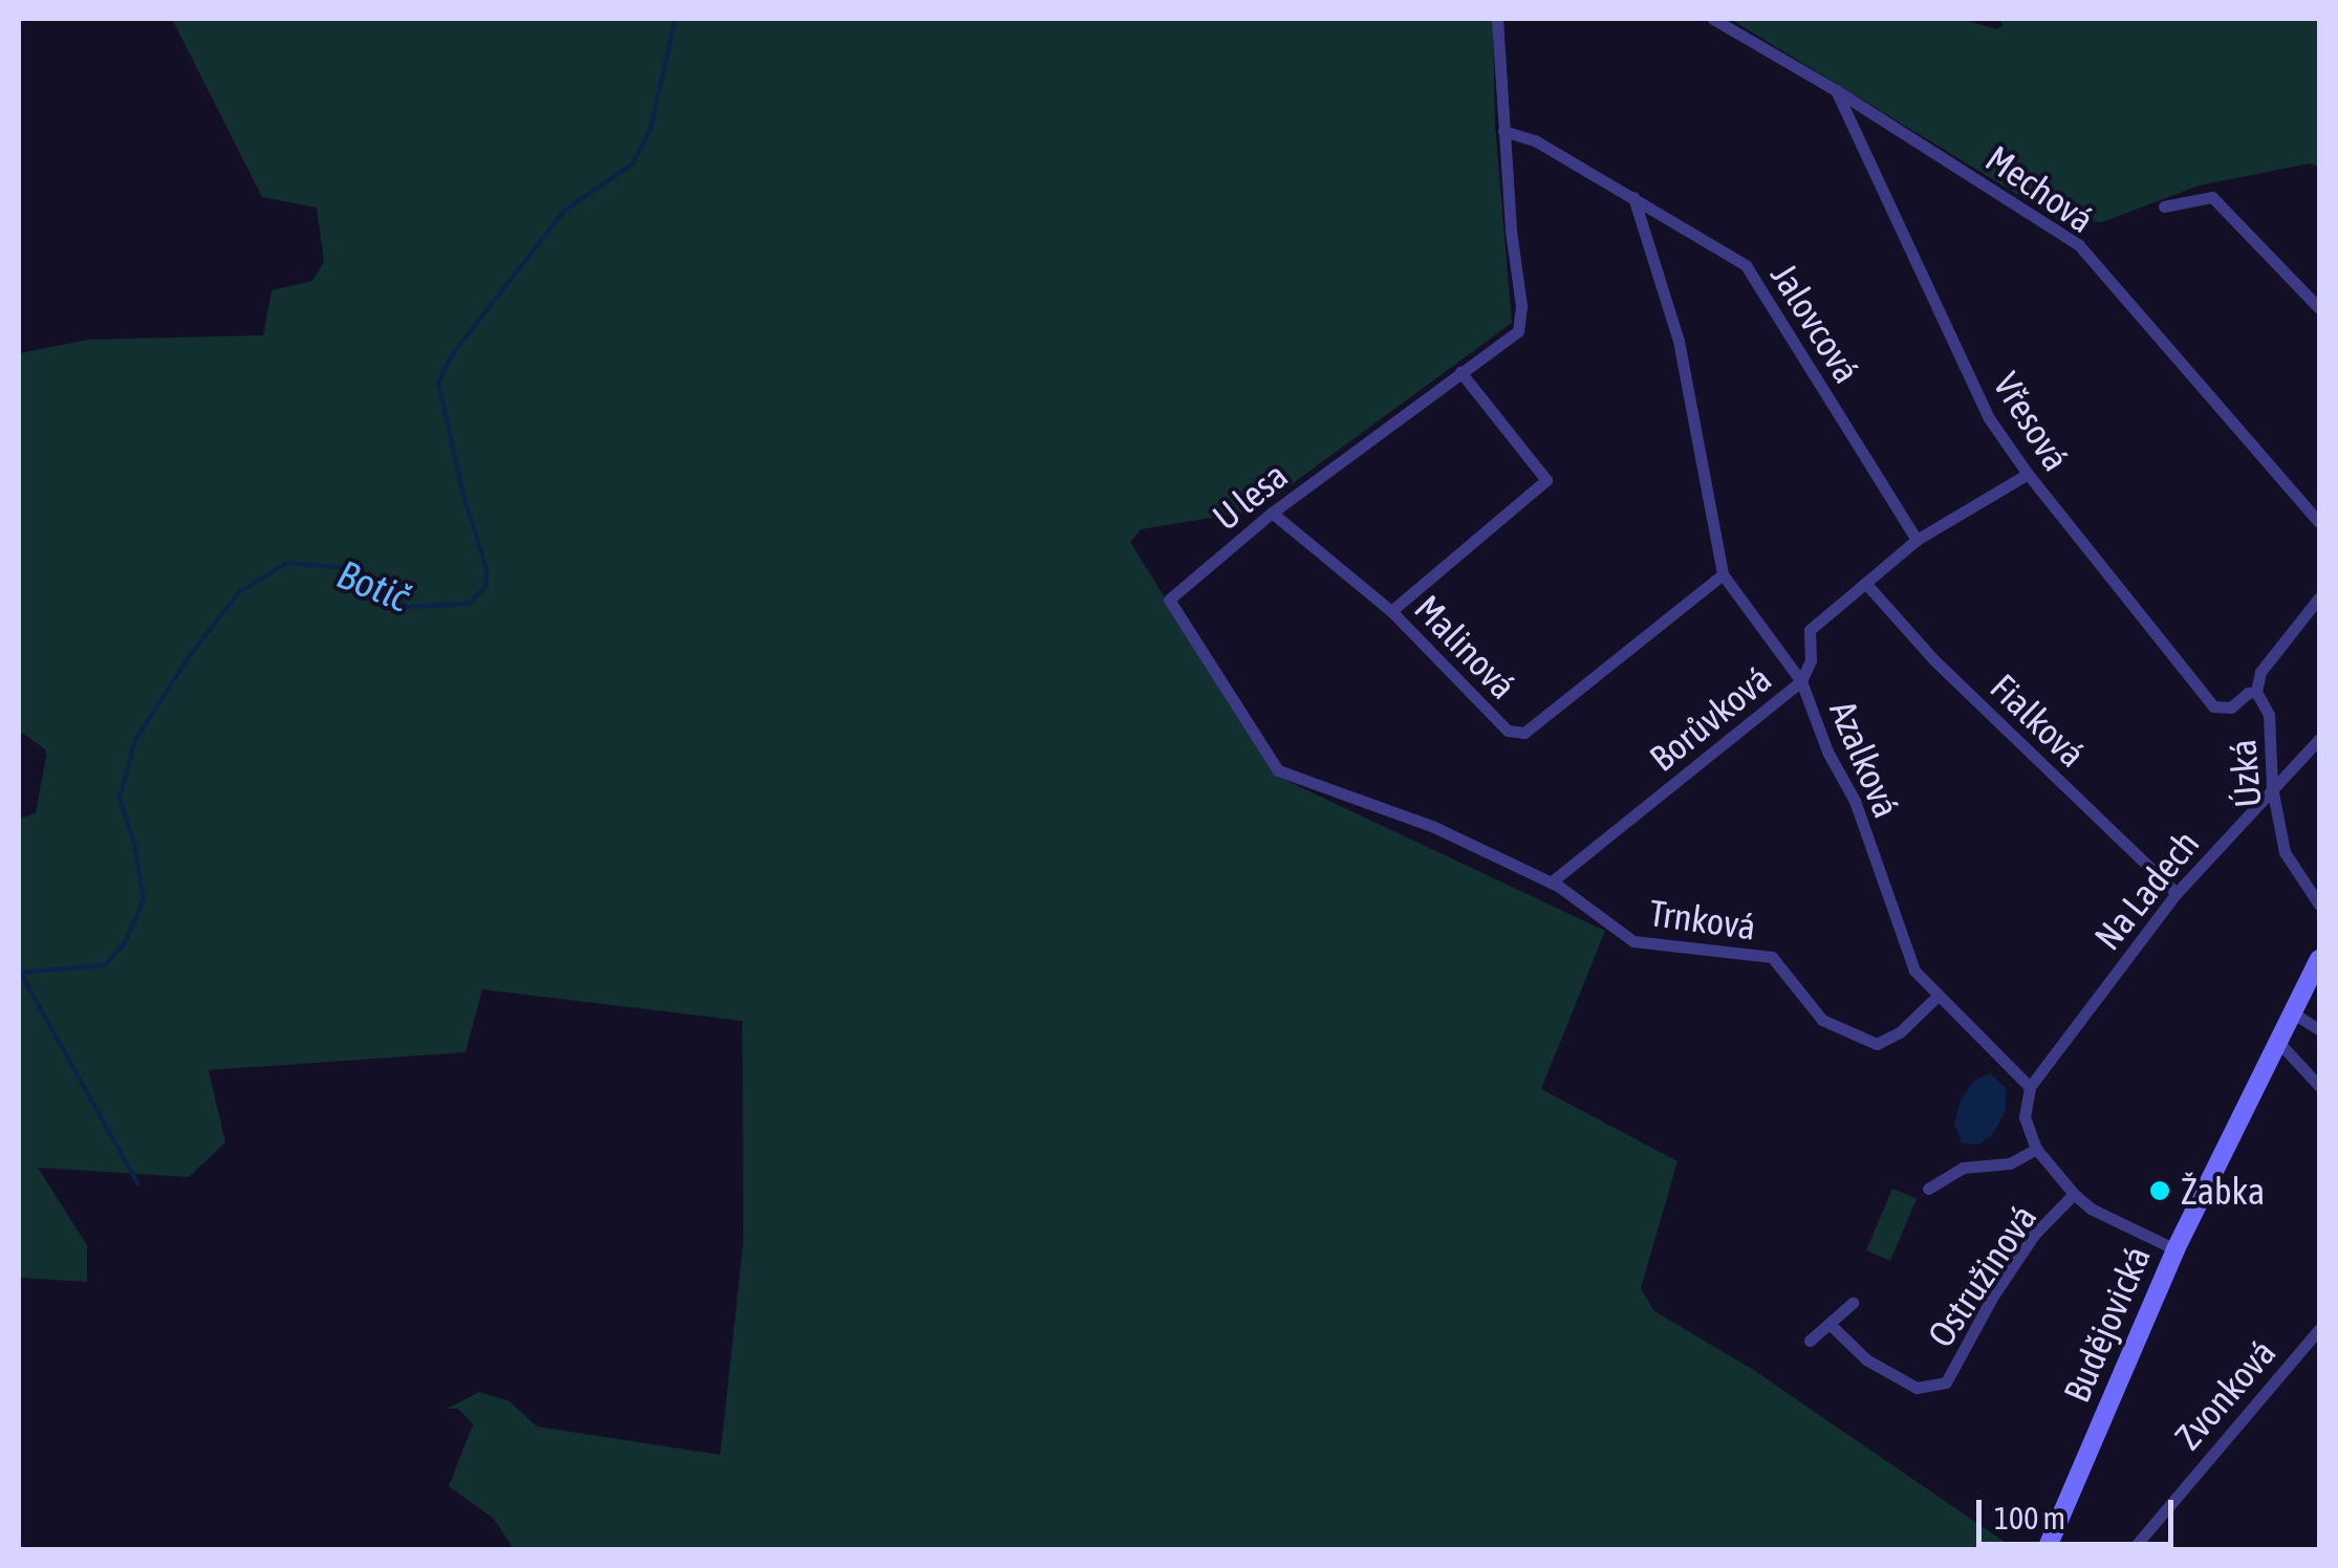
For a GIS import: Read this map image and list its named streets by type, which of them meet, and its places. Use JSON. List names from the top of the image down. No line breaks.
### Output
{"streets":{"main road":["Budějovická"],"street":["Mechová","Jalovcová","Vřesová","U lesa","Malinová","Borůvková","Fialková","Azalková","Úzká","Na Ladech","Trnková","Ostružinová","Zvonková"]},"crossings":[["Mechová","Vřesová"],["Jalovcová","U lesa"],["Jalovcová","Borůvková"],["Jalovcová","Azalková"],["Vřesová","Borůvková"],["Vřesová","Úzká"],["U lesa","Malinová"],["U lesa","Borůvková"],["U lesa","Trnková"],["Malinová","Azalková"],["Borůvková","Fialková"],["Borůvková","Azalková"],["Borůvková","Trnková"],["Fialková","Na Ladech"],["Azalková","Na Ladech"],["Azalková","Trnková"],["Úzká","Na Ladech"]],"water":["Botič"],"places":["Žabka"],"scale_bar":"100 m"}
